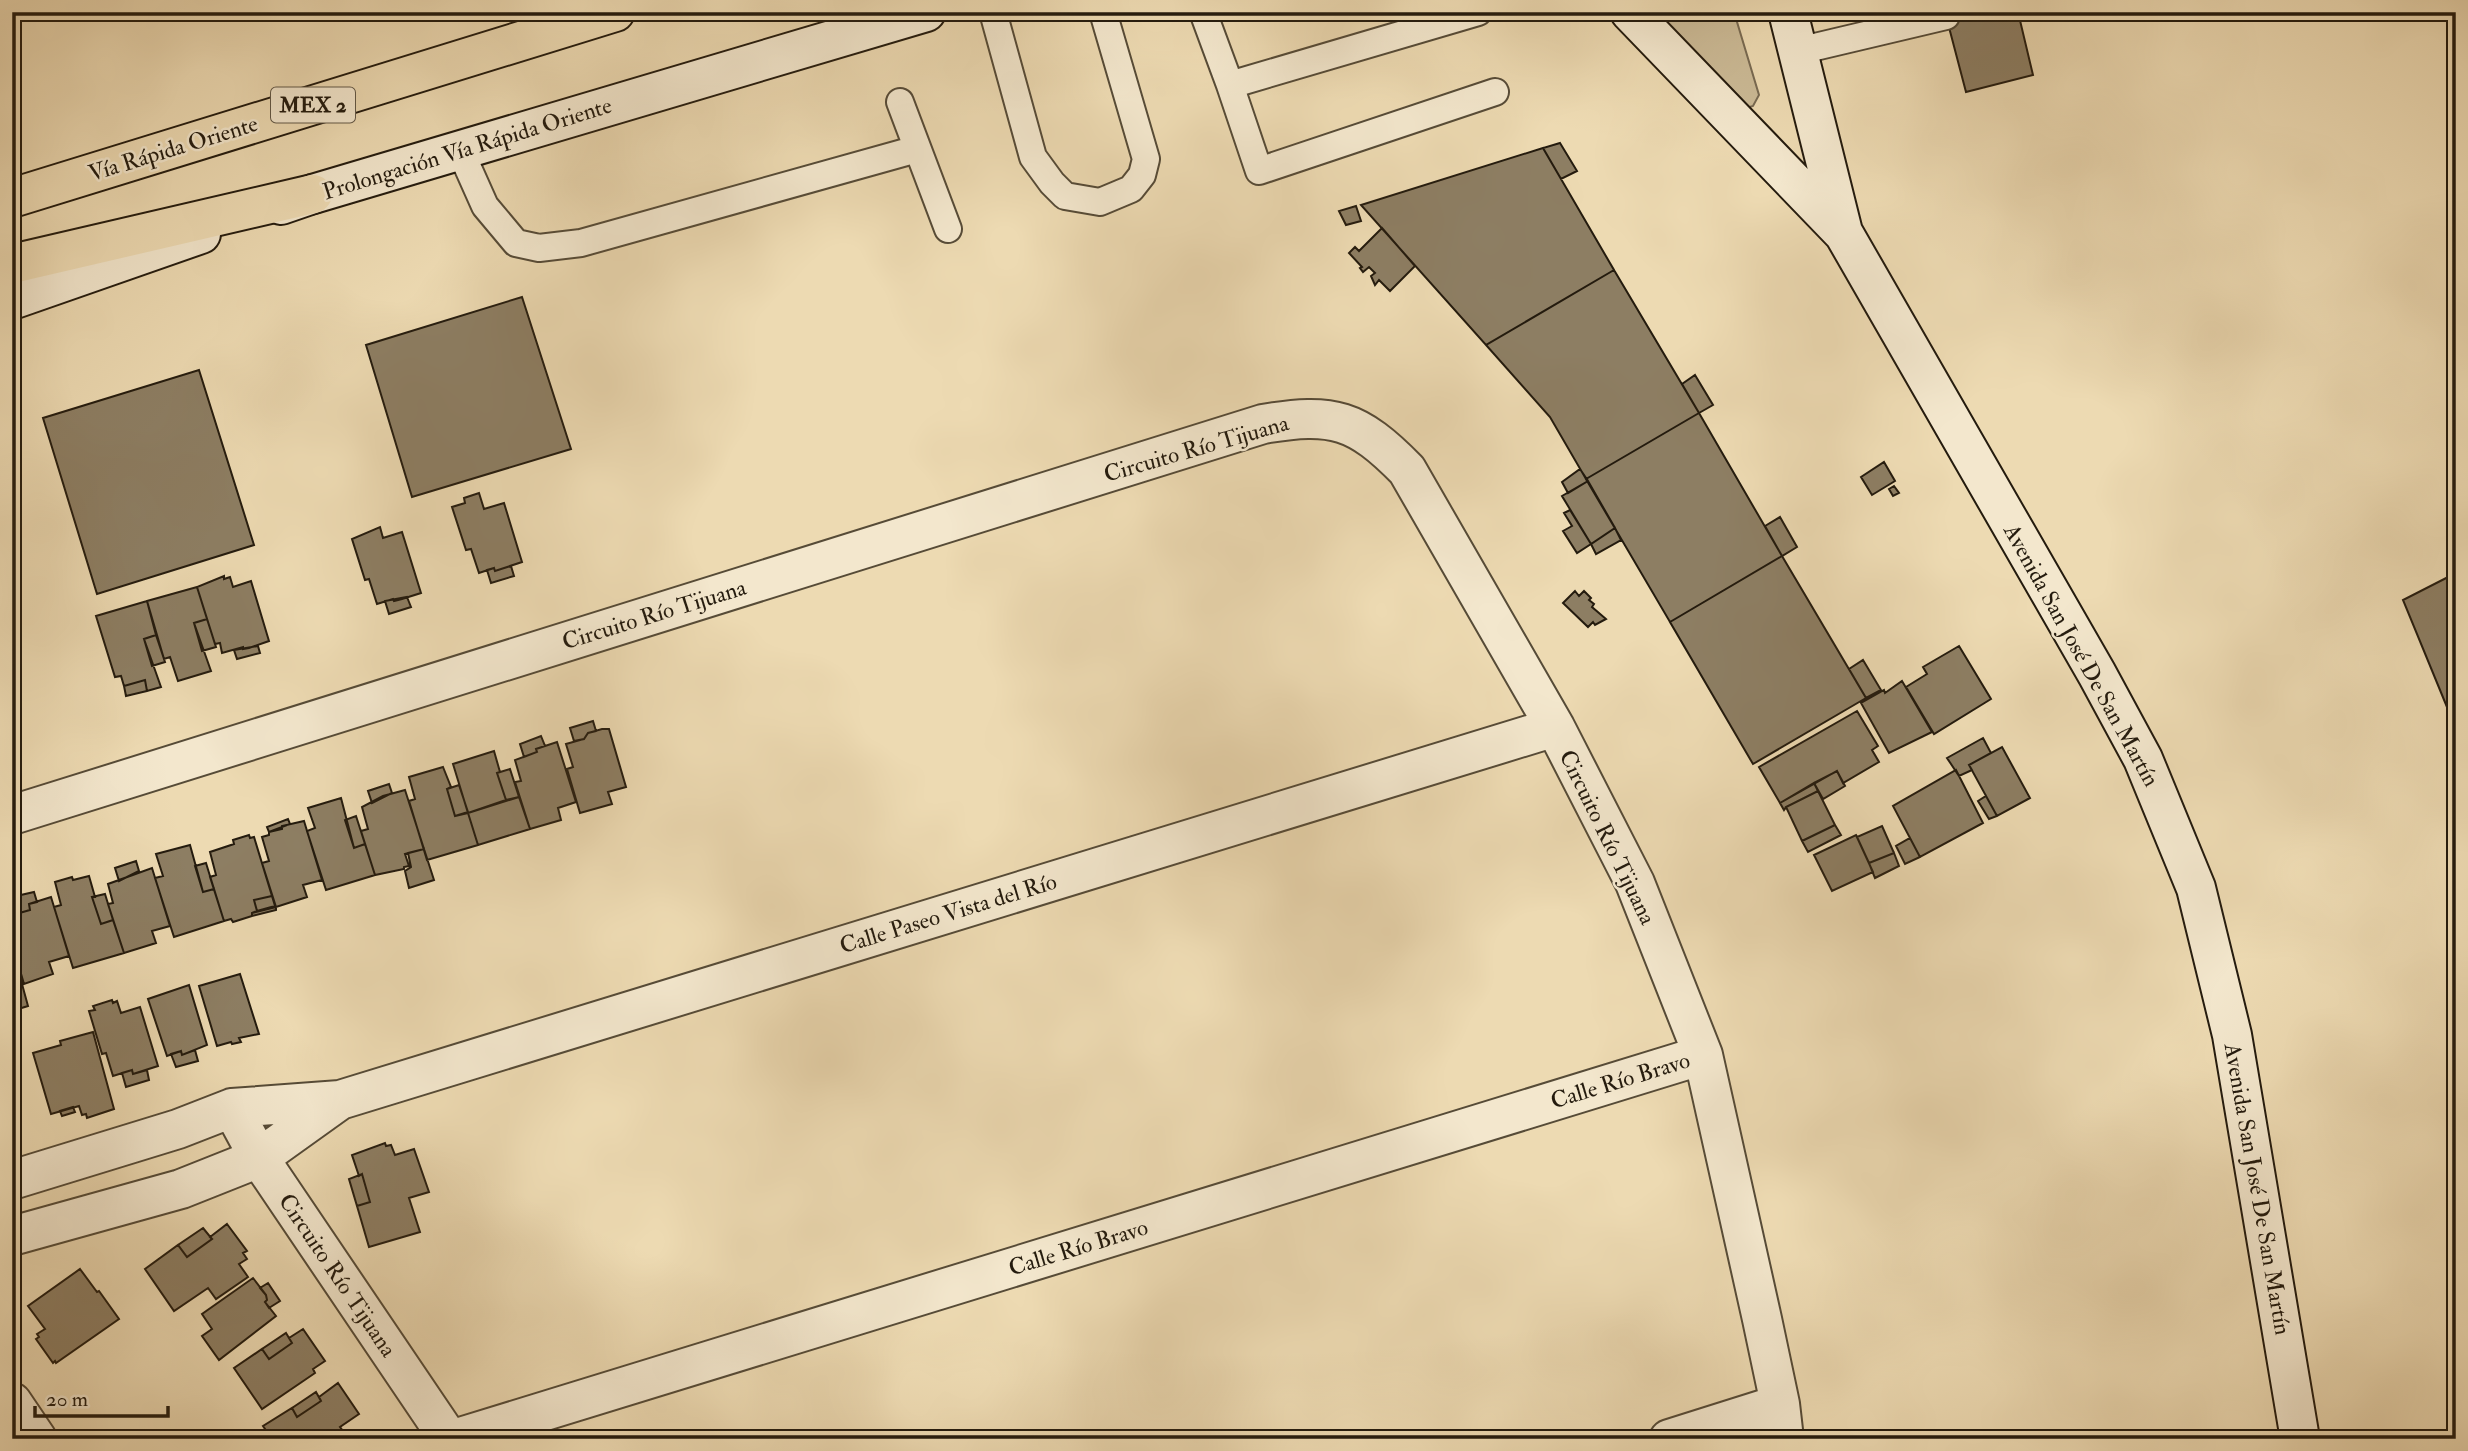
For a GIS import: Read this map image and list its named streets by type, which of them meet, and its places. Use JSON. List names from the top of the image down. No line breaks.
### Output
{"streets":{"highway":["MEX 2","Vía Rápida Oriente"],"street":["Prolongación Vía Rápida Oriente","Circuito Río Tijuana","Avenida San José De San Martín","Calle Paseo Vista del Río","Calle Río Bravo"]},"crossings":[["Circuito Río Tijuana","Calle Paseo Vista del Río"],["Circuito Río Tijuana","Calle Río Bravo"]],"scale_bar":"20 m"}
